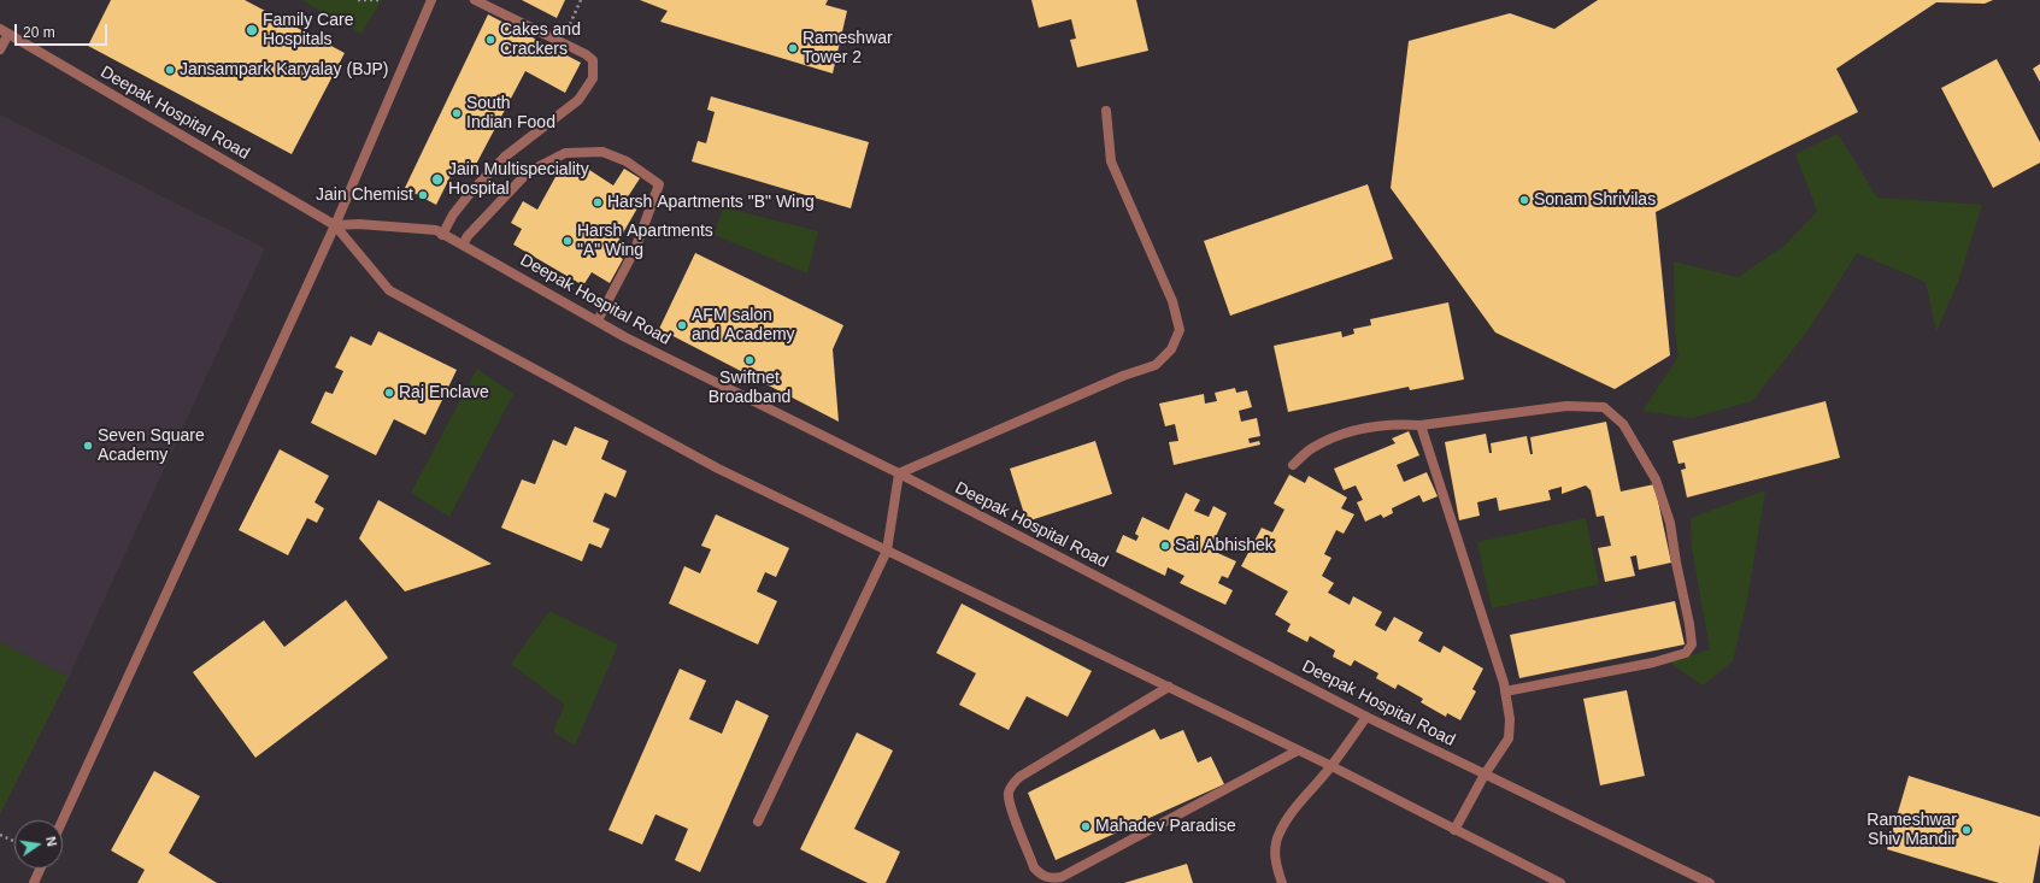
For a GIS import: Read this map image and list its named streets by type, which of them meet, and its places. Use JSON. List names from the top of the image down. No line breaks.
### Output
{"streets":{"street":["Deepak Hospital Road"]},"places":["Family Care Hospitals","Cakes and Crackers","Rameshwar Tower 2","Jansampark Karyalay (BJP)","South Indian Food","Jain Multispeciality Hospital","Jain Chemist","Sonam Shrivilas","Harsh Apartments \"B\" Wing","Harsh Apartments \"A\" Wing","AFM salon and Academy","Swiftnet Broadband","Raj Enclave","Seven Square Academy","Sai Abhishek","Mahadev Paradise","Rameshwar Shiv Mandir"],"scale_bar":"20 m","north":"right"}
